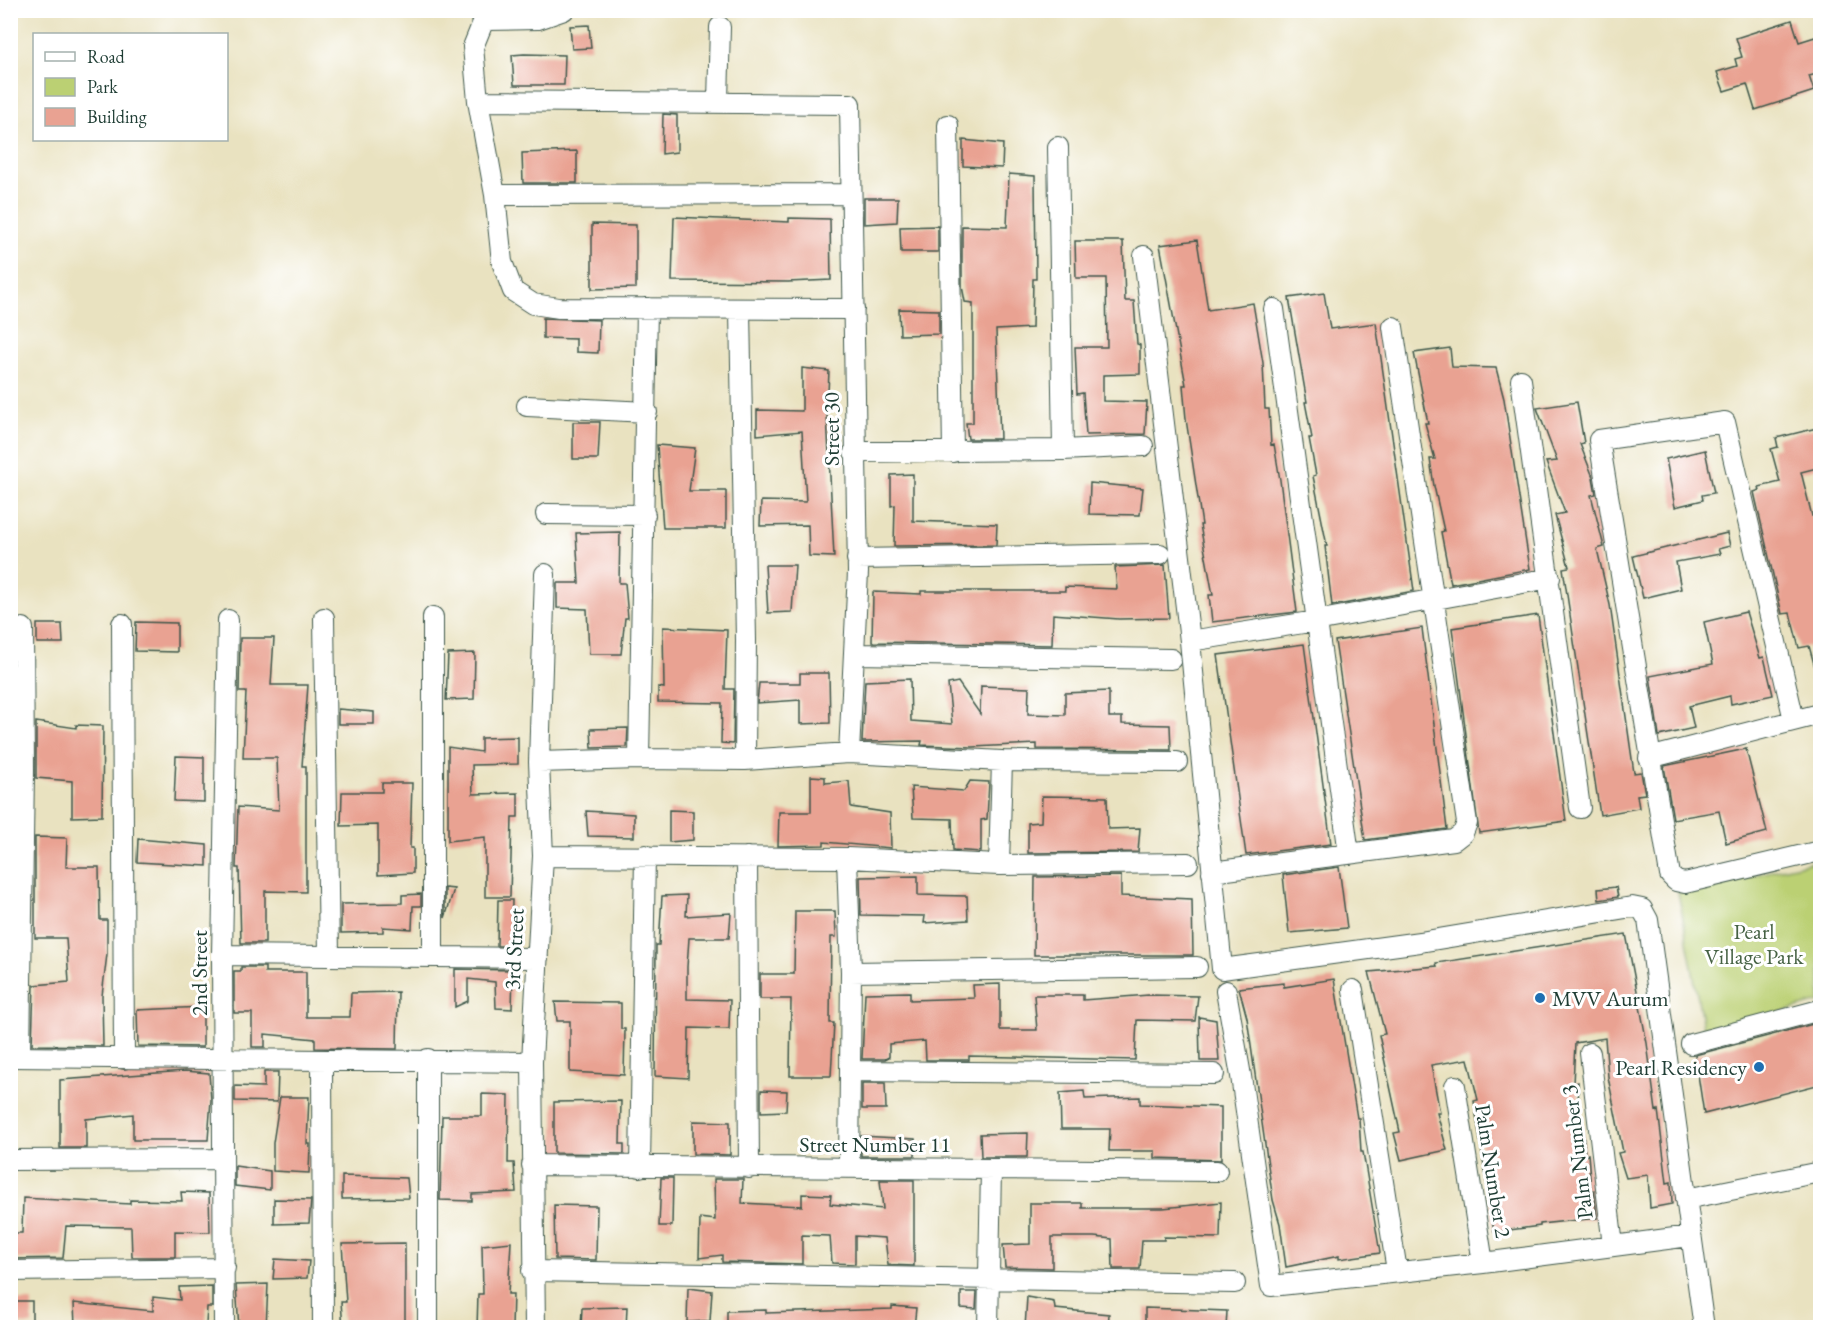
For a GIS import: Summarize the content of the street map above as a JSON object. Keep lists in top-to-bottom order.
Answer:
{
  "streets": {
    "street": [
      "Street 30",
      "3rd Street",
      "2nd Street",
      "Street Number 11",
      "Palm Number 3",
      "Palm Number 2"
    ]
  },
  "crossings": [
    ["3rd Street", "Street Number 11"]
  ],
  "parks": ["Pearl Village Park"],
  "places": ["MVV Aurum", "Pearl Residency"],
  "legend": ["Road", "Park", "Building"]
}
